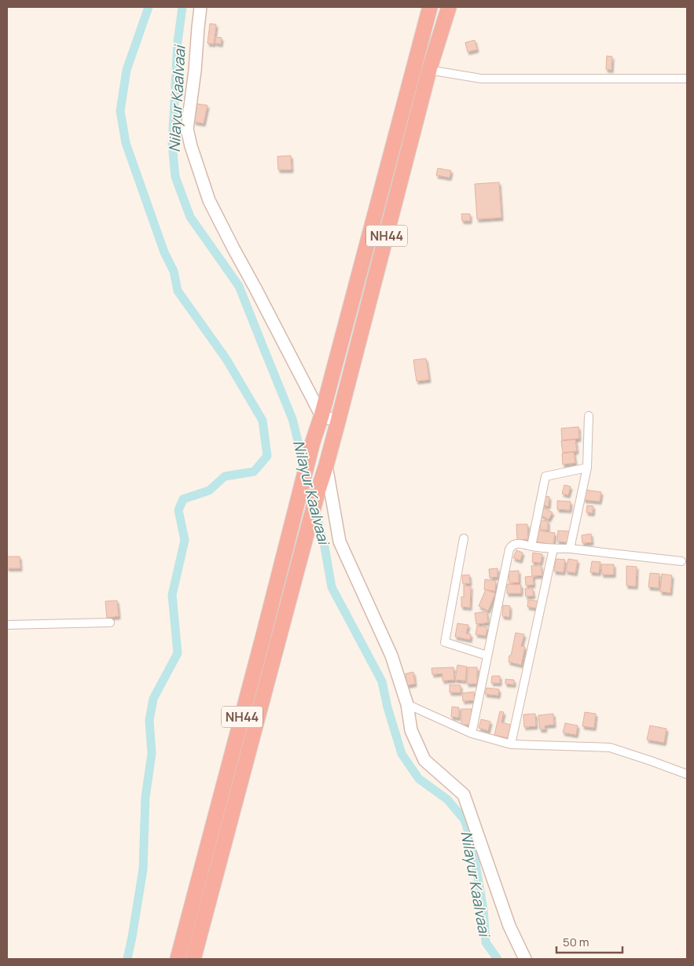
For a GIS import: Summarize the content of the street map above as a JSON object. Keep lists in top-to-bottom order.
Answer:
{
  "streets": {
    "highway": ["NH44"]
  },
  "water": ["Nilayur Kaalvaai"],
  "scale_bar": "50 m"
}
